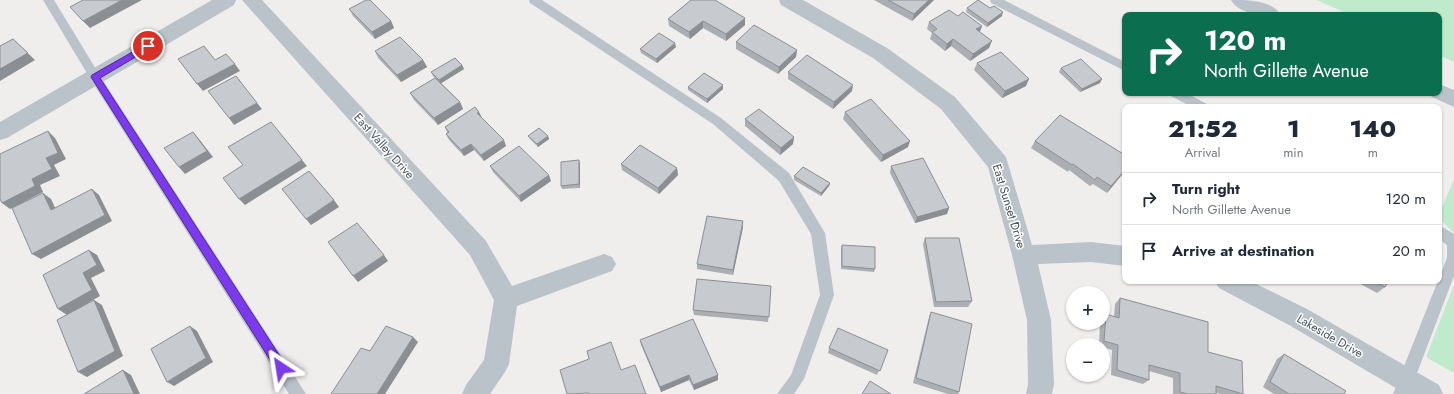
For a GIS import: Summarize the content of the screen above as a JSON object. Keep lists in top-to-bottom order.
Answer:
{
  "streets": {
    "street": ["East Valley Drive", "East Sunset Drive", "Lakeside Drive"]
  },
  "page": {
    "turn": ["120 m", "North Gillette Avenue"],
    "eta": [
      "21:52",
      "Arrival",
      "1",
      "min",
      "140",
      "m"
    ],
    "list": [
      {
        "name": "Turn right",
        "note": "North Gillette Avenue",
        "value": "120 m"
      },
      {
        "name": "Arrive at destination",
        "value": "20 m"
      }
    ],
    "map_buttons": ["+", "−"]
  }
}
